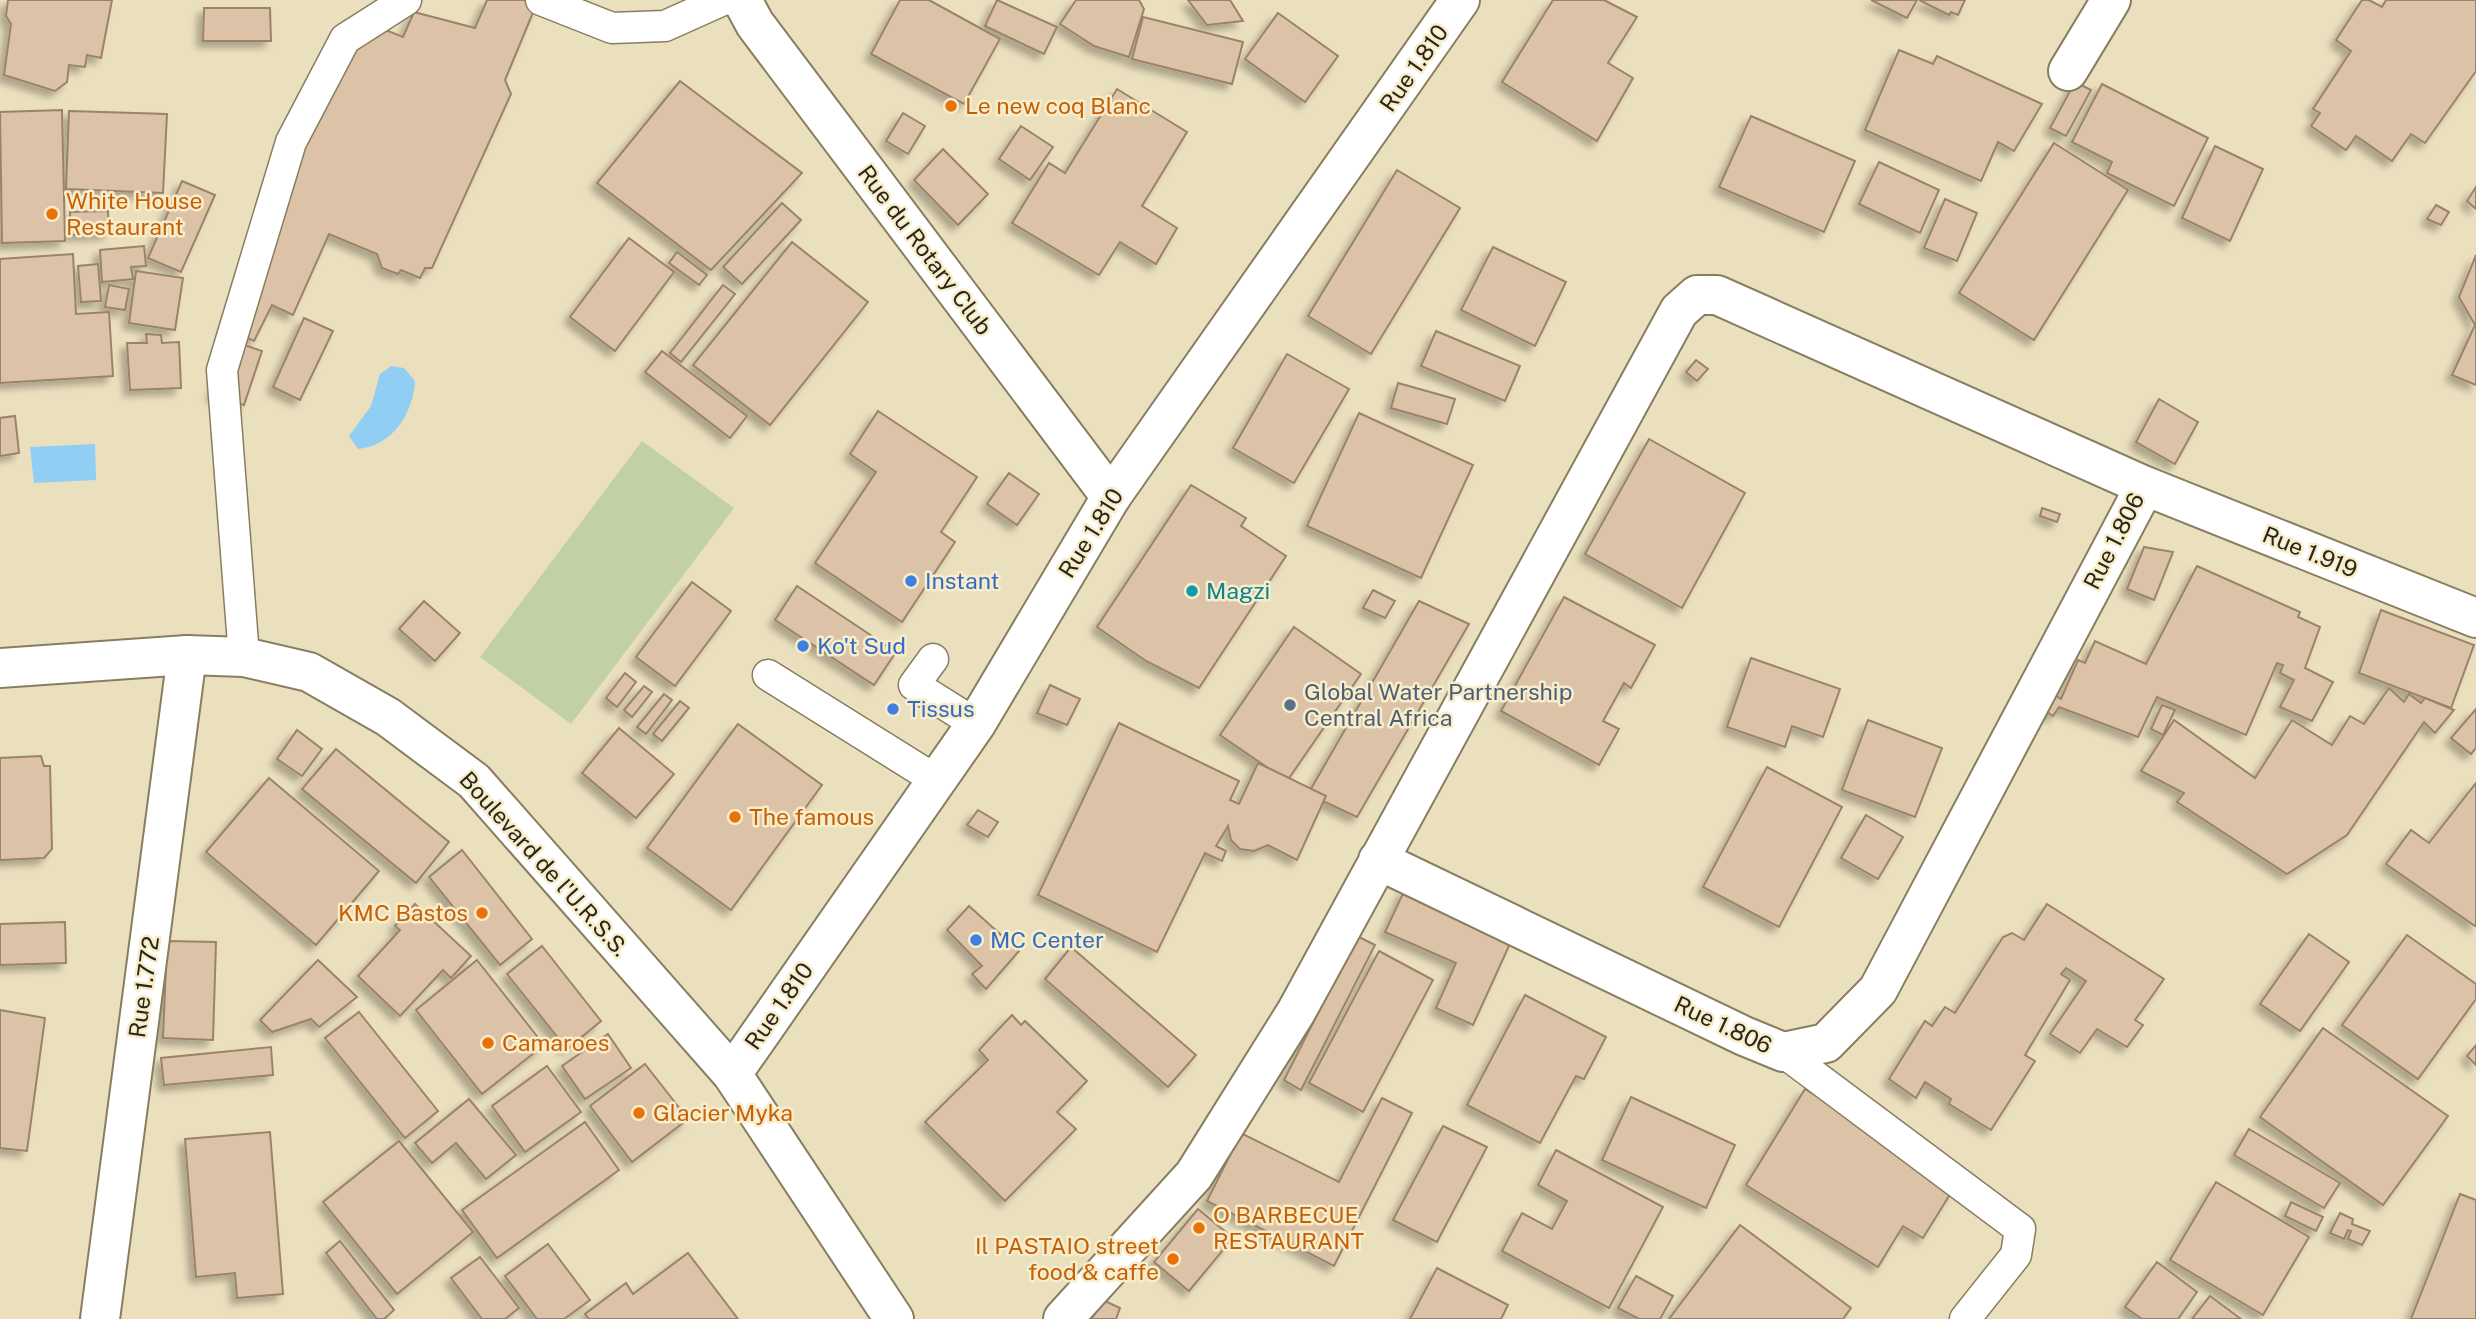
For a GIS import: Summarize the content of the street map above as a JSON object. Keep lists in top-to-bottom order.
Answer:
{
  "streets": {
    "street": [
      "Rue 1.810",
      "Rue du Rotary Club",
      "Rue 1.806",
      "Rue 1.919",
      "Boulevard de l'U.R.S.S.",
      "Rue 1.772"
    ]
  },
  "crossings": [
    ["Rue 1.810", "Rue du Rotary Club"],
    ["Rue 1.810", "Boulevard de l'U.R.S.S."],
    ["Rue 1.806", "Rue 1.919"],
    ["Boulevard de l'U.R.S.S.", "Rue 1.772"]
  ],
  "places": [
    "Le new coq Blanc",
    "White House Restaurant",
    "Instant",
    "Magzi",
    "Ko't Sud",
    "Global Water Partnership Central Africa",
    "Tissus",
    "The famous",
    "KMC Bastos",
    "MC Center",
    "Camaroes",
    "Glacier Myka",
    "O BARBECUE RESTAURANT",
    "Il PASTAIO street food & caffe"
  ]
}
